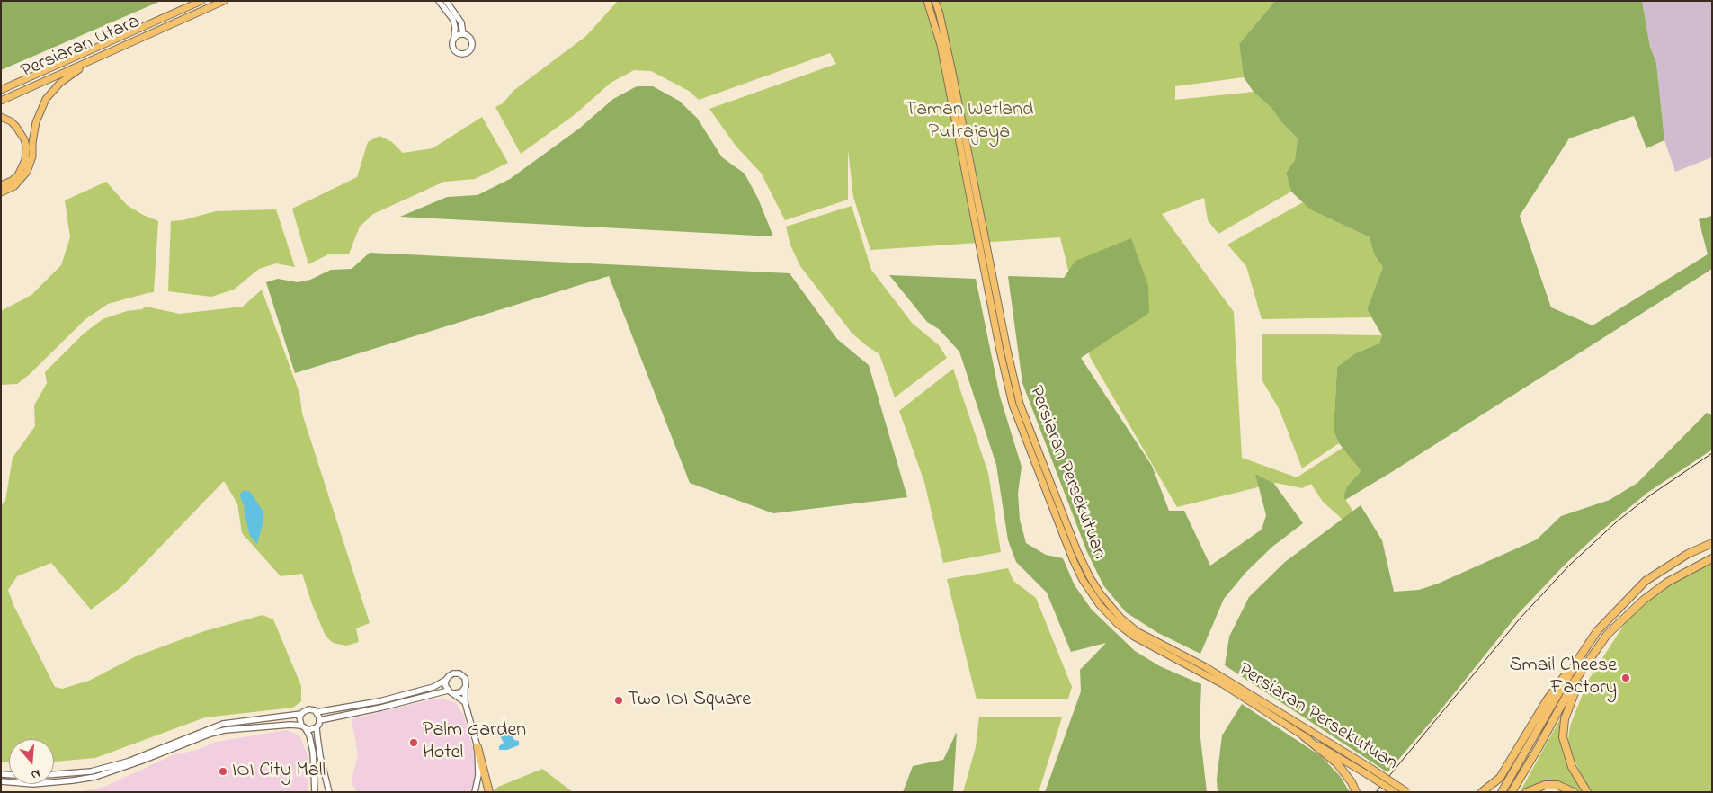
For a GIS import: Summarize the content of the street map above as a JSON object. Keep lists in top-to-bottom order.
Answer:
{
  "streets": {
    "main road": ["Persiaran Utara", "Persiaran Persekutuan"]
  },
  "parks": ["Taman Wetland Putrajaya"],
  "places": [
    "Smail Cheese Factory",
    "Two IOI Square",
    "Palm Garden Hotel",
    "IOI City Mall"
  ],
  "north": "bottom"
}
